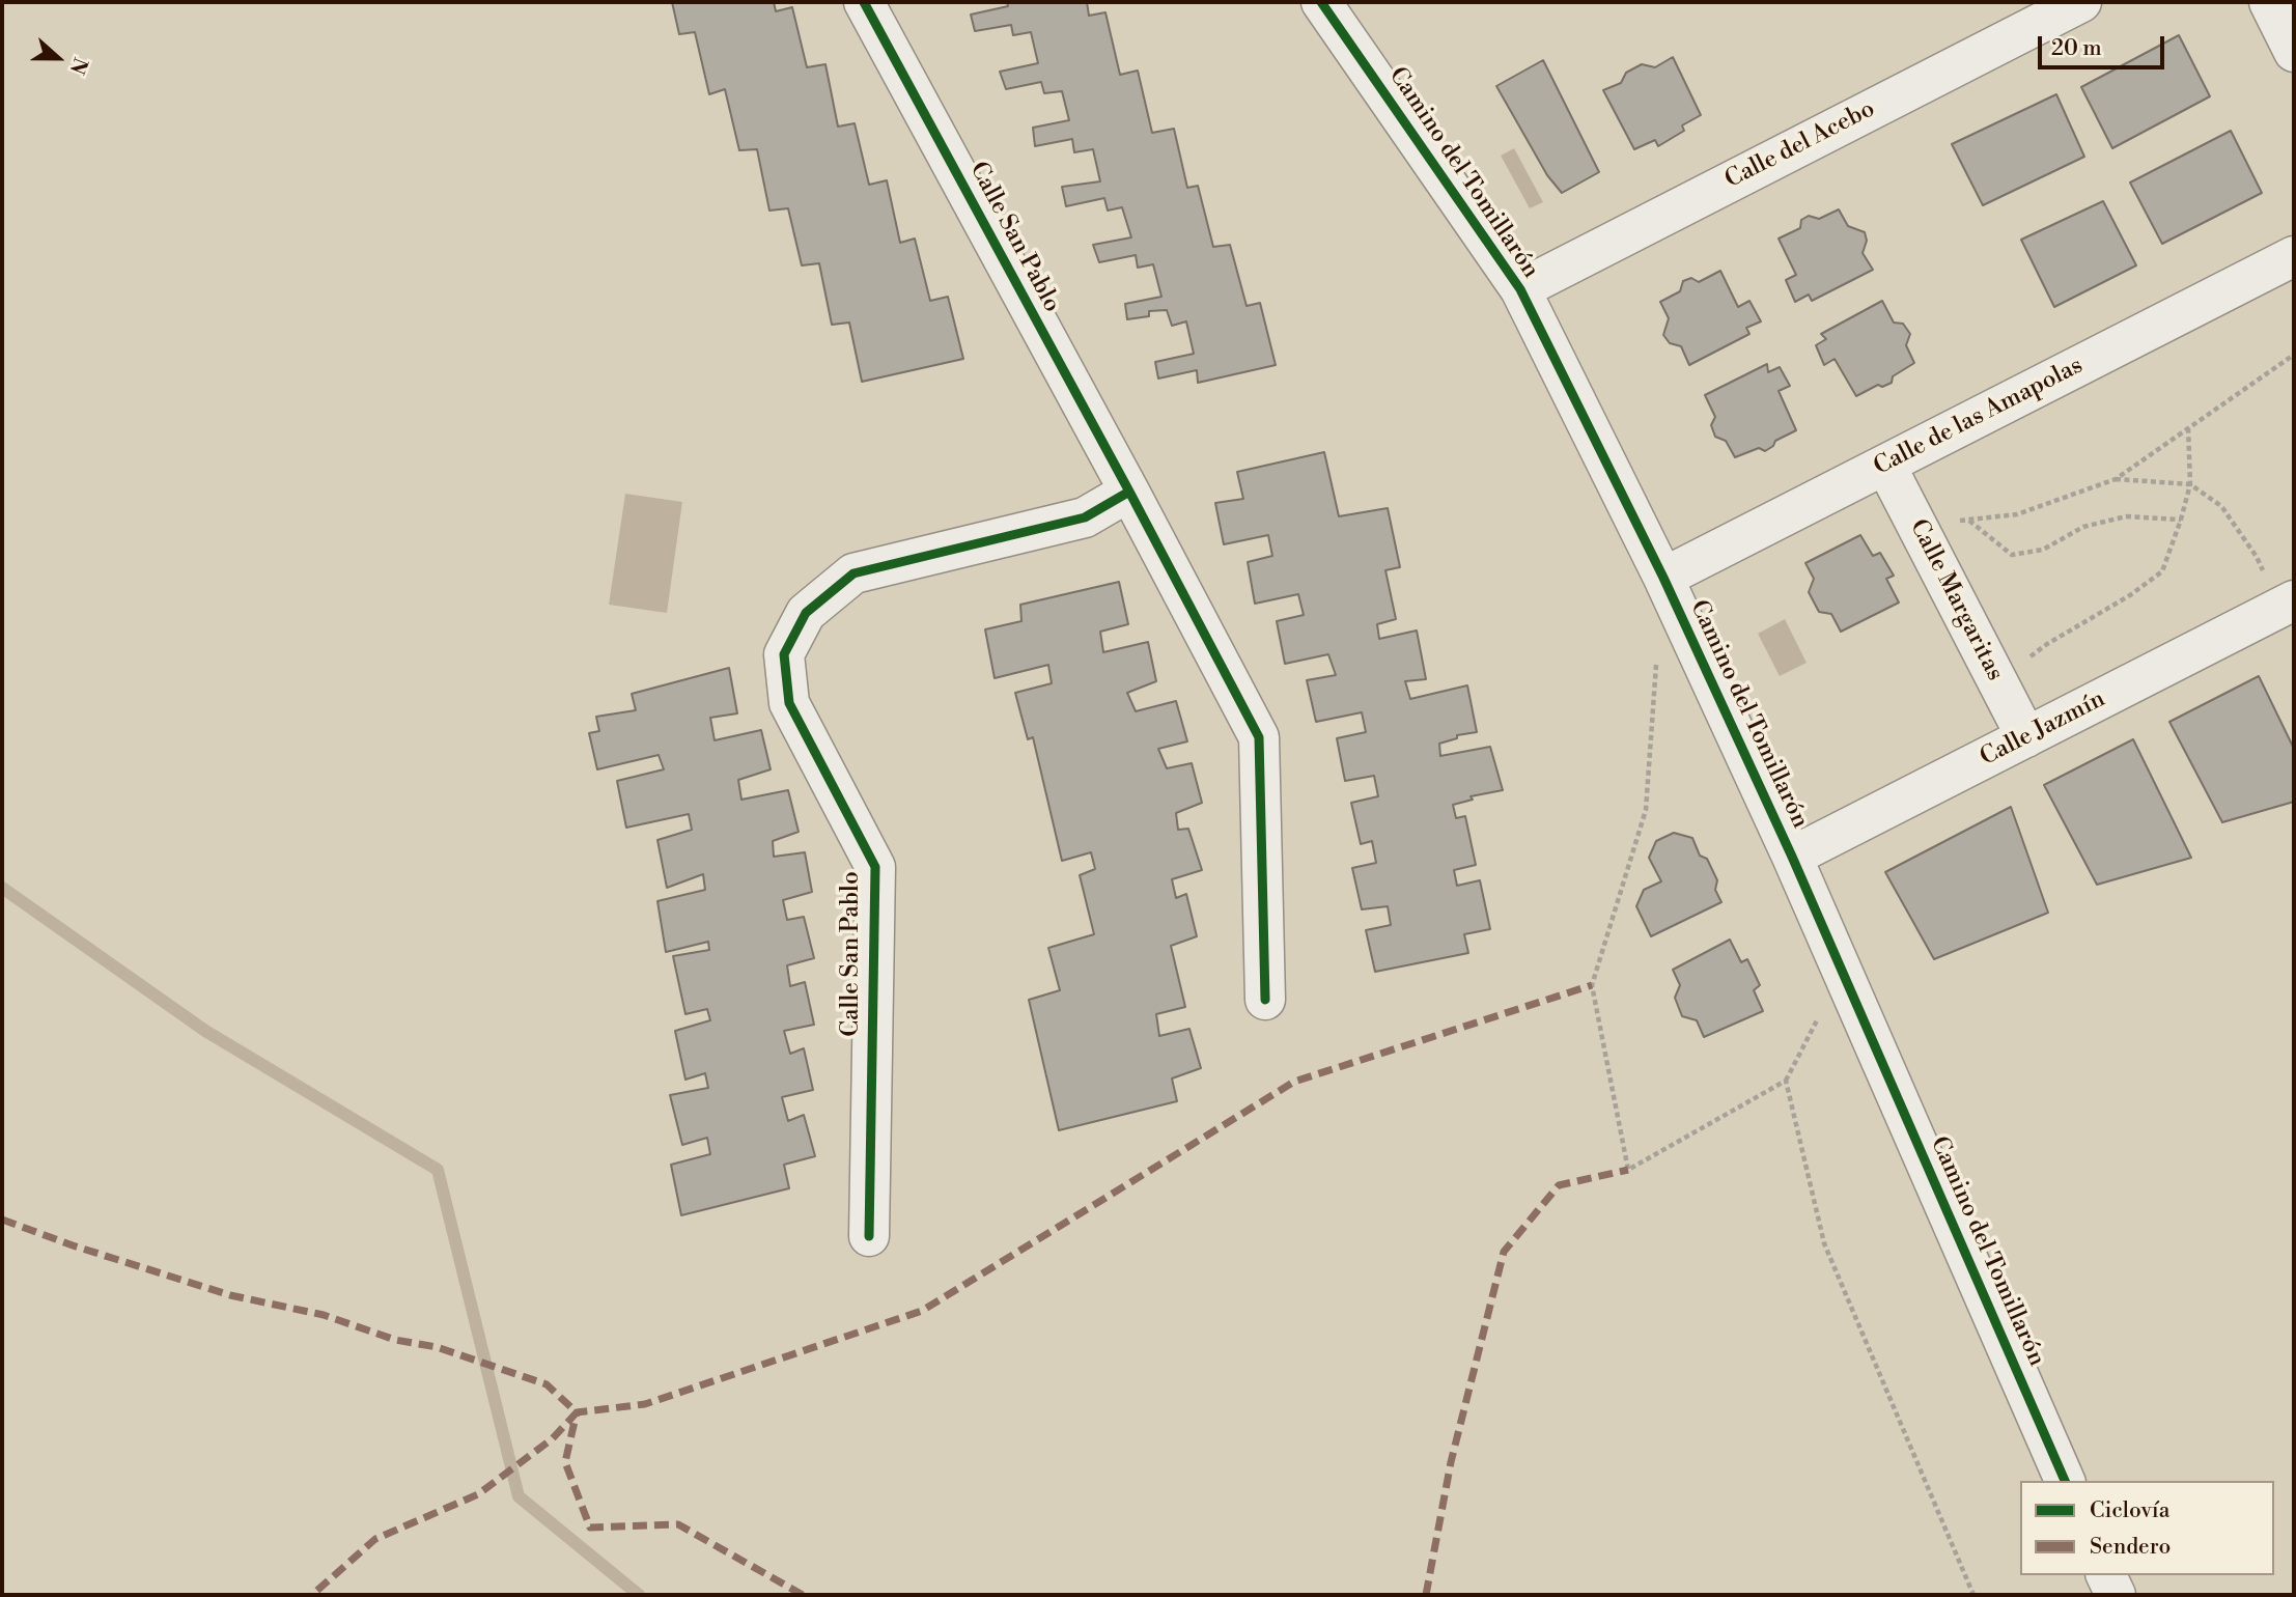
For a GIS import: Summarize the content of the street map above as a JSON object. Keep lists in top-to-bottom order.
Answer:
{
  "streets": {
    "street": [
      "Calle del Acebo",
      "Camino del Tomillarón",
      "Calle San Pablo",
      "Calle de las Amapolas",
      "Calle Margaritas",
      "Calle Jazmín"
    ]
  },
  "crossings": [
    ["Calle del Acebo", "Camino del Tomillarón"],
    ["Camino del Tomillarón", "Calle de las Amapolas"],
    ["Camino del Tomillarón", "Calle Jazmín"],
    ["Calle de las Amapolas", "Calle Margaritas"],
    ["Calle Margaritas", "Calle Jazmín"]
  ],
  "legend": ["Ciclovía", "Sendero"],
  "scale_bar": "20 m",
  "north": "right"
}
